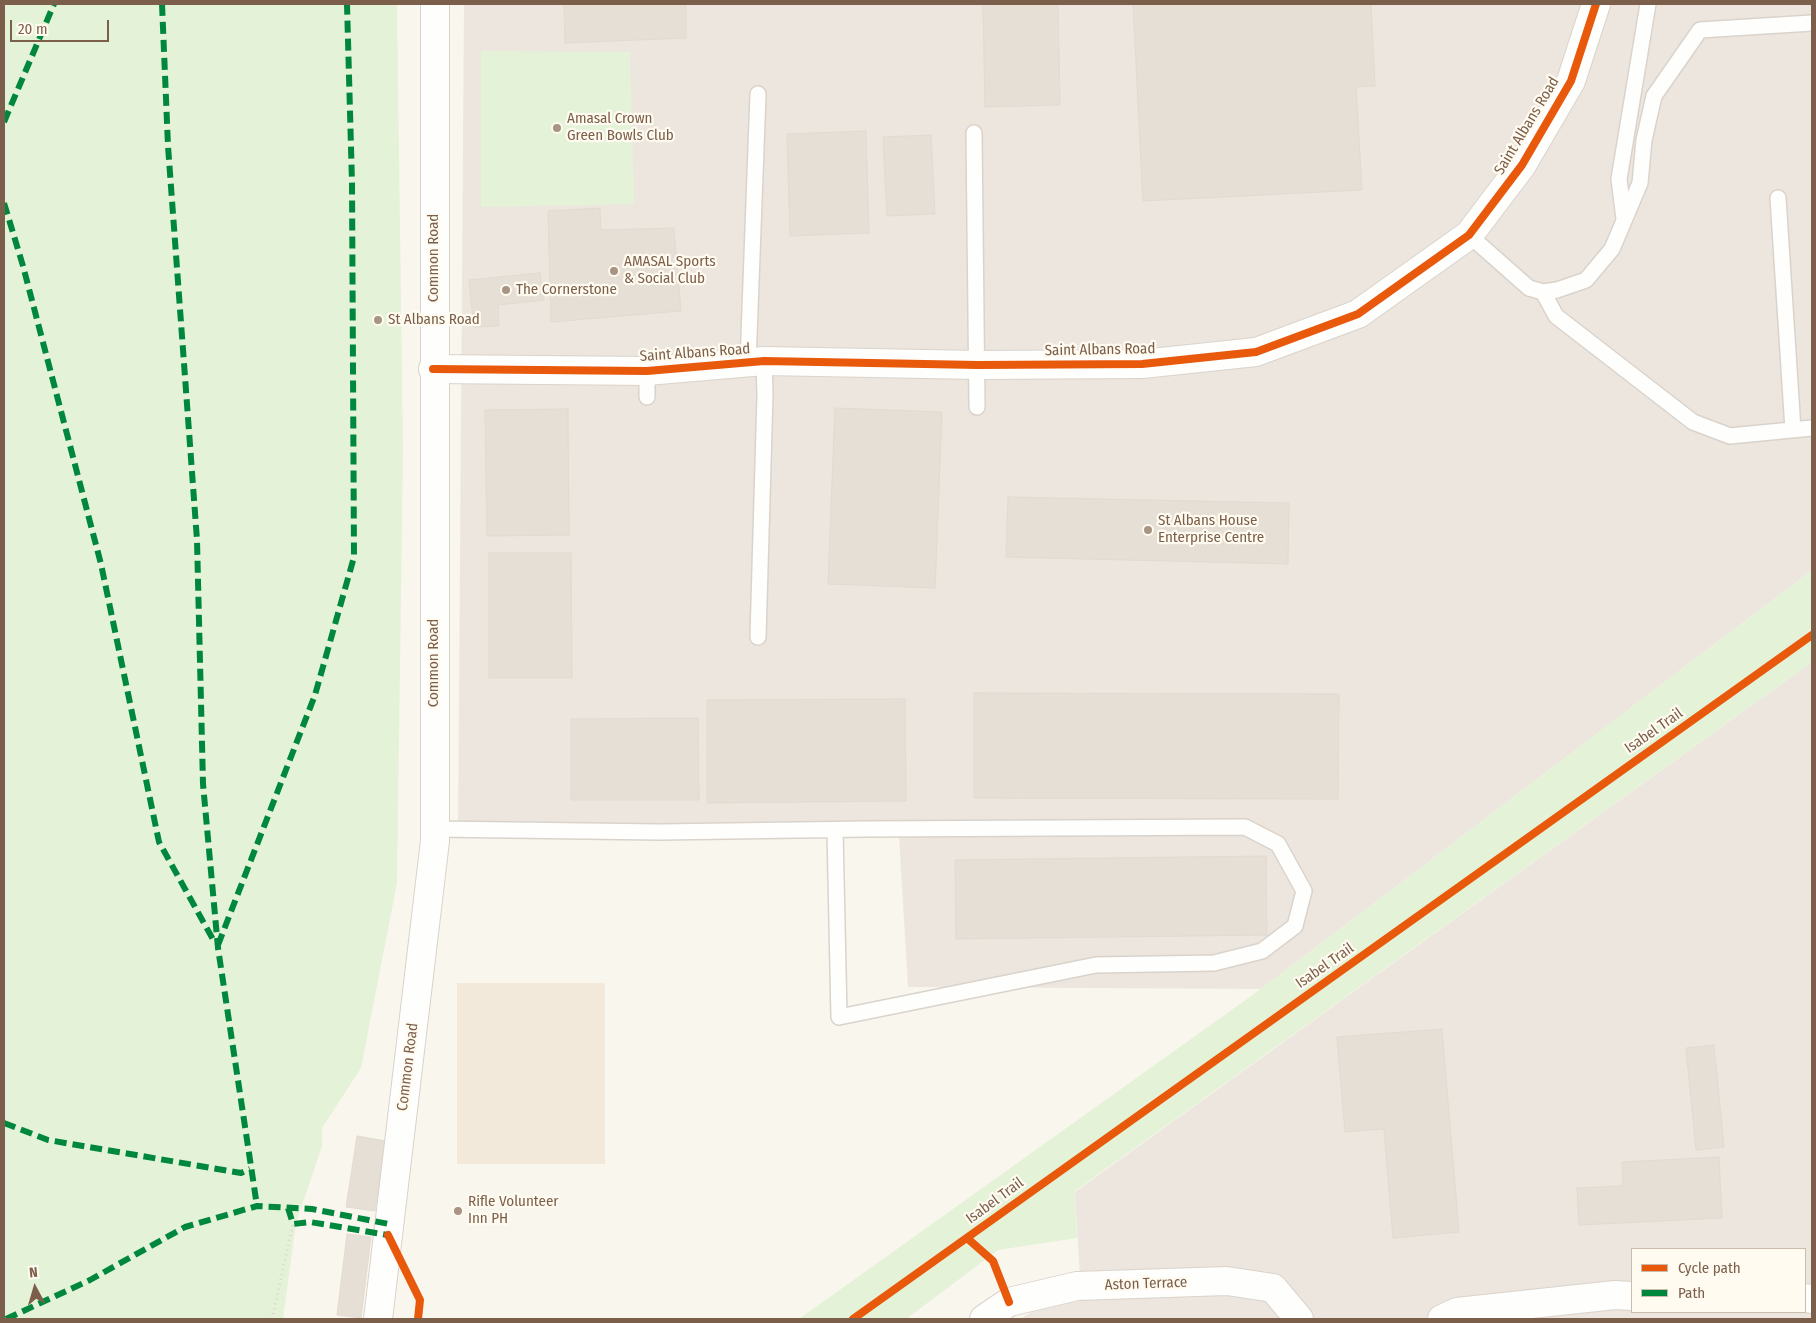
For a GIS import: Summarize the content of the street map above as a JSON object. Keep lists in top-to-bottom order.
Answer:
{
  "streets": {
    "street": ["Saint Albans Road", "Common Road", "Aston Terrace"],
    "cycle path": ["Isabel Trail"]
  },
  "crossings": [
    ["Saint Albans Road", "Common Road"]
  ],
  "places": [
    "Amasal Crown Green Bowls Club",
    "AMASAL Sports & Social Club",
    "The Cornerstone",
    "St Albans Road",
    "St Albans House Enterprise Centre",
    "Rifle Volunteer Inn PH"
  ],
  "legend": ["Cycle path", "Path"],
  "scale_bar": "20 m",
  "north": "top"
}
